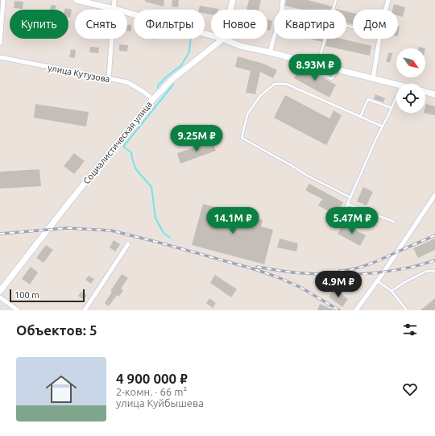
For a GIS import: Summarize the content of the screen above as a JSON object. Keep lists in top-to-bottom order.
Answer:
{
  "streets": {
    "street": ["улица Кутузова", "Социалистическая улица"]
  },
  "crossings": [
    ["улица Кутузова", "Социалистическая улица"]
  ],
  "scale_bar": "100 m",
  "north": "bottom right",
  "page": {
    "chip": [
      "Купить",
      "Снять",
      "Фильтры",
      "Новое",
      "Квартира",
      "Дом"
    ],
    "price": [
      "8.93M ₽",
      "9.25M ₽",
      "14.1M ₽",
      "5.47M ₽",
      "4.9M ₽"
    ],
    "scale": "100 m",
    "heading": "Объектов: 5",
    "list": [
      {
        "name": "4 900 000 ₽",
        "note": "2-комн. · 66 m² · улица Куйбышева"
      }
    ]
  }
}
